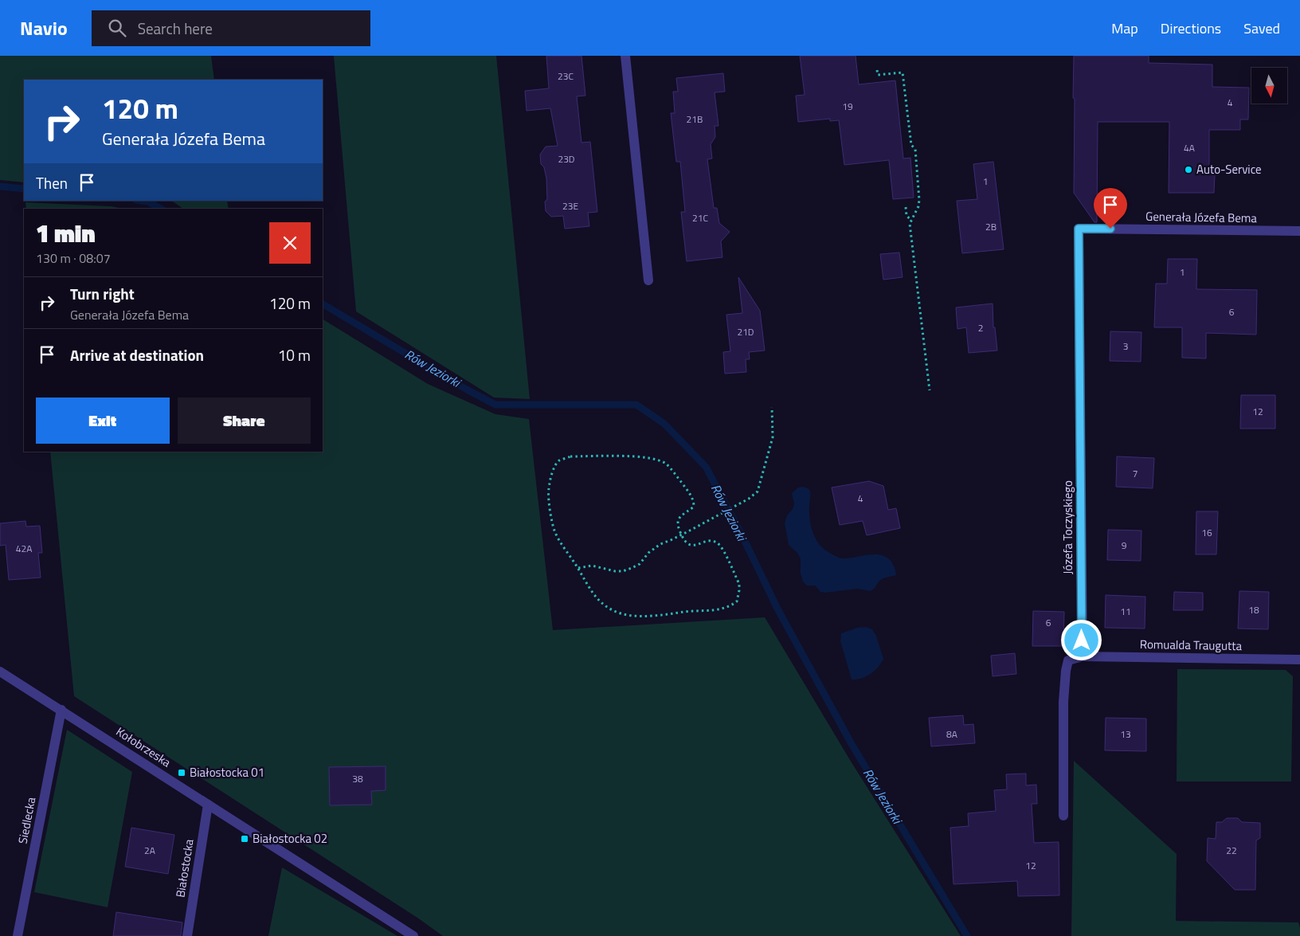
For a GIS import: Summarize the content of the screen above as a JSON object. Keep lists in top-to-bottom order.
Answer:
{
  "streets": {
    "street": [
      "Generała Józefa Bema",
      "Józefa Toczyskiego",
      "Romualda Traugutta",
      "Kołobrzeska",
      "Siedlecka",
      "Białostocka"
    ]
  },
  "crossings": [
    ["Generała Józefa Bema", "Józefa Toczyskiego"],
    ["Józefa Toczyskiego", "Romualda Traugutta"],
    ["Kołobrzeska", "Siedlecka"],
    ["Kołobrzeska", "Białostocka"]
  ],
  "water": ["Rów Jeziorki"],
  "places": {
    "other": ["Auto-Service"],
    "transit": ["Białostocka 01", "Białostocka 02"]
  },
  "house_numbers": [
    "23C",
    "4",
    "19",
    "21B",
    "4A",
    "23D",
    "1",
    "23E",
    "21C",
    "2B",
    "1",
    "6",
    "2",
    "21D",
    "3",
    "12",
    "7",
    "4",
    "16",
    "9",
    "42A",
    "18",
    "11",
    "6",
    "8A",
    "13",
    "38",
    "2A",
    "22",
    "12"
  ],
  "north": "bottom",
  "page": {
    "header": "Navio",
    "search": "Search here",
    "nav": ["Map", "Directions", "Saved"],
    "turn": ["120 m", "Generała Józefa Bema"],
    "then": "Then",
    "heading": ["1 min", "130 m · 08:07"],
    "list": [
      {
        "name": "Turn right",
        "note": "Generała Józefa Bema",
        "value": "120 m"
      },
      {
        "name": "Arrive at destination",
        "value": "10 m"
      }
    ],
    "buttons": ["Exit", "Share"]
  }
}
